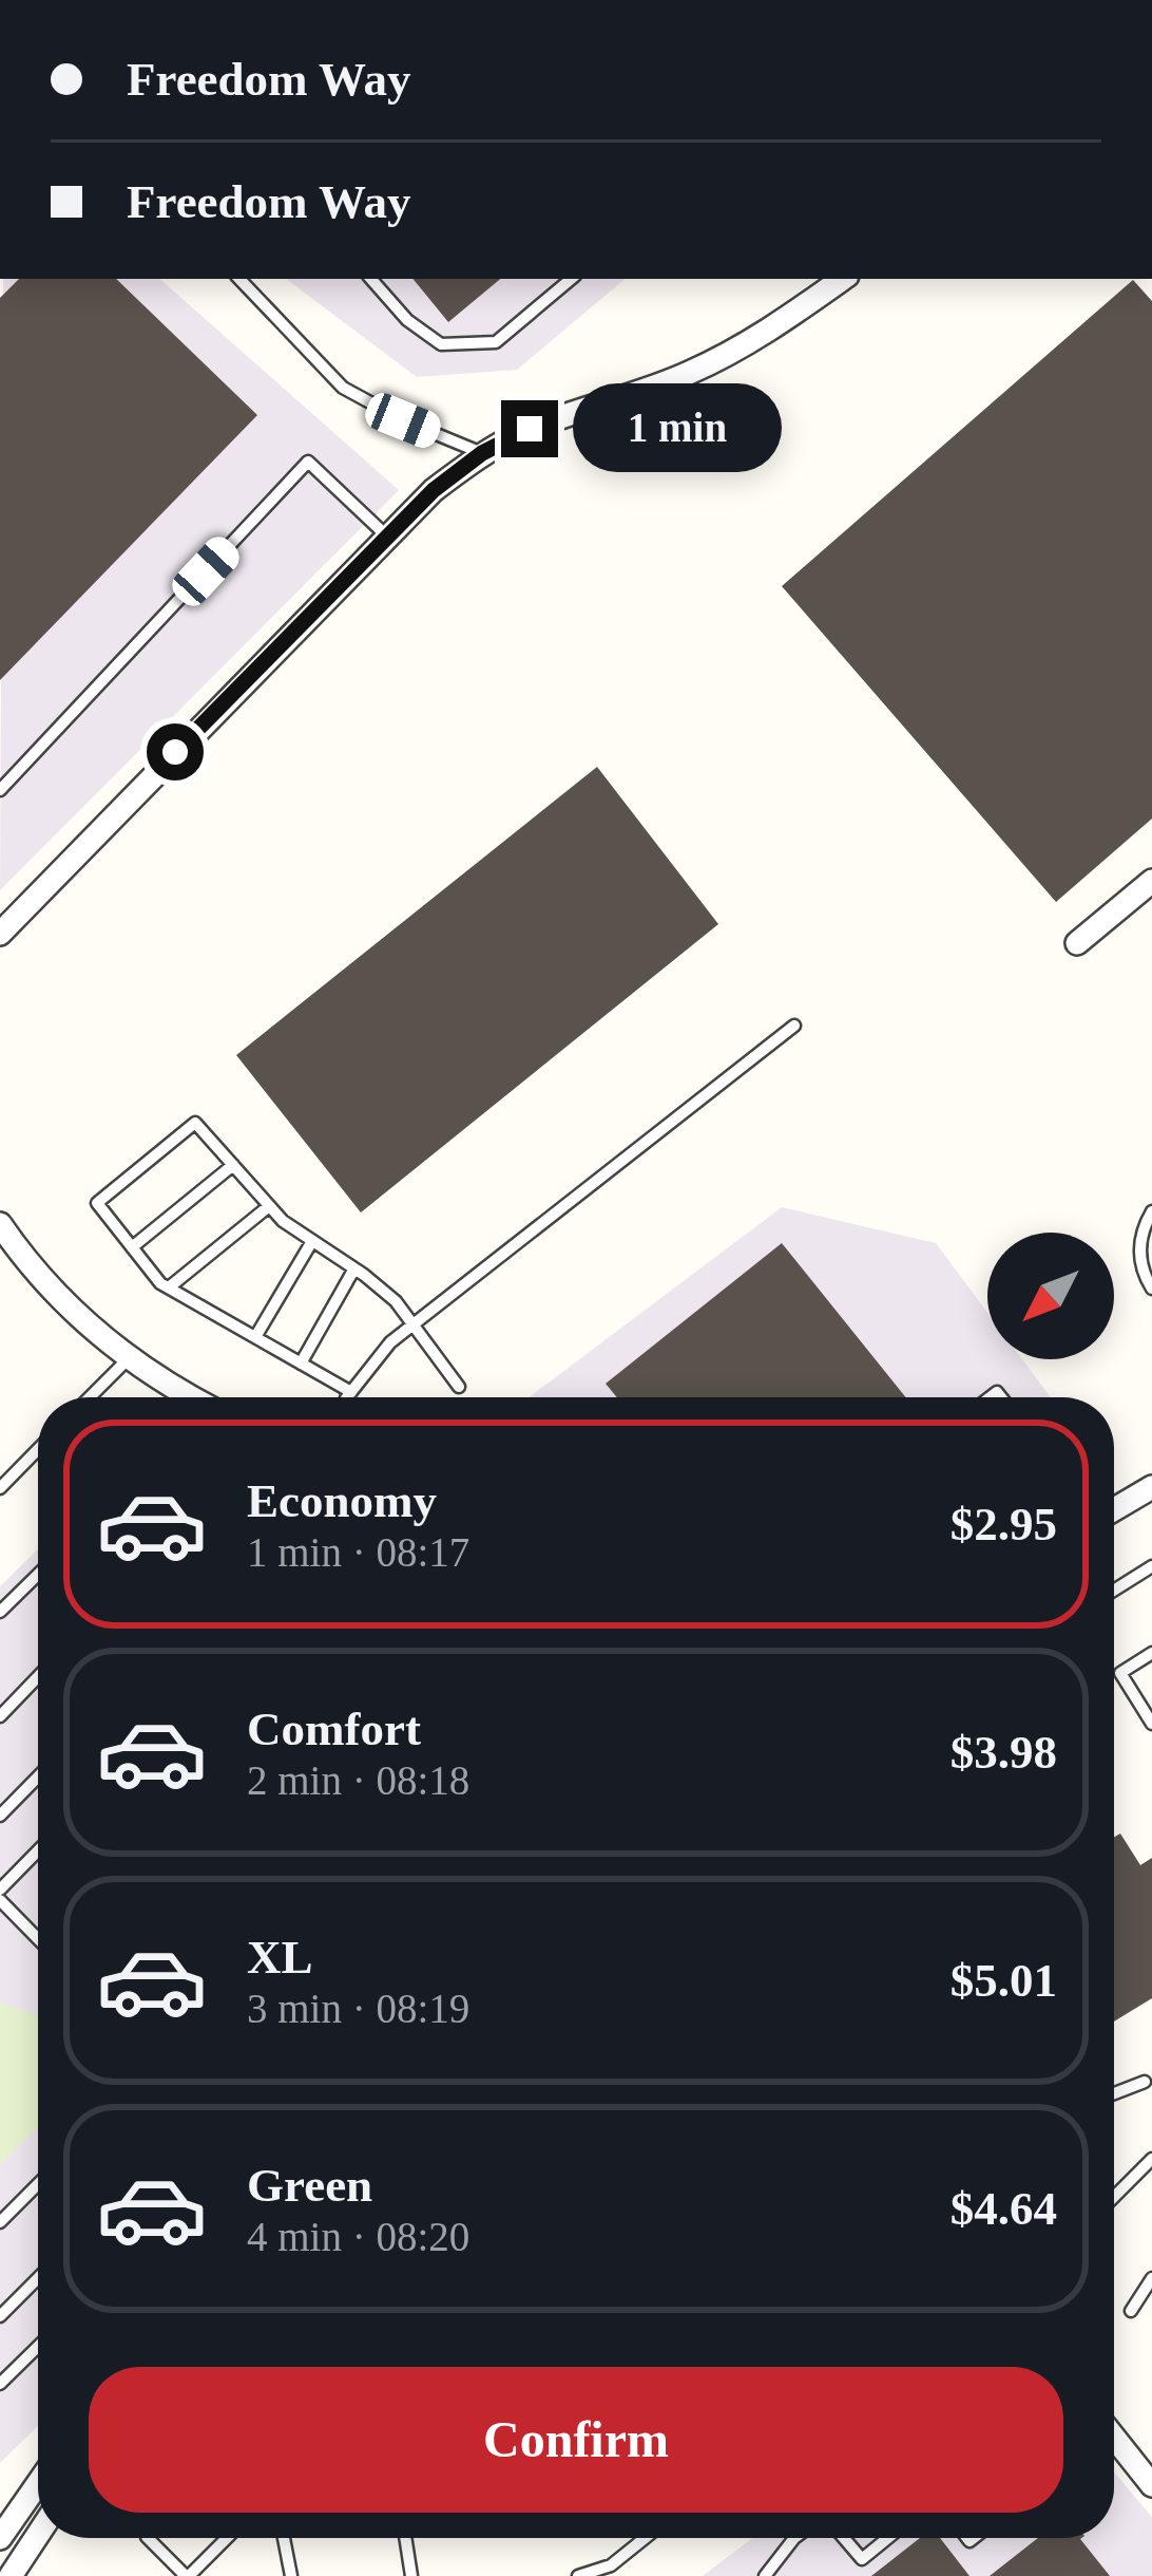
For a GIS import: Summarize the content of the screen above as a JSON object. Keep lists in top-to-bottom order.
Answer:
{
  "north": "bottom left",
  "page": {
    "banner": ["Freedom Way", "Freedom Way"],
    "bubble": "1 min",
    "list": [
      {
        "name": "Economy",
        "note": "1 min · 08:17",
        "value": "$2.95"
      },
      {
        "name": "Comfort",
        "note": "2 min · 08:18",
        "value": "$3.98"
      },
      {
        "name": "XL",
        "note": "3 min · 08:19",
        "value": "$5.01"
      },
      {
        "name": "Green",
        "note": "4 min · 08:20",
        "value": "$4.64"
      }
    ],
    "buttons": "Confirm"
  }
}
